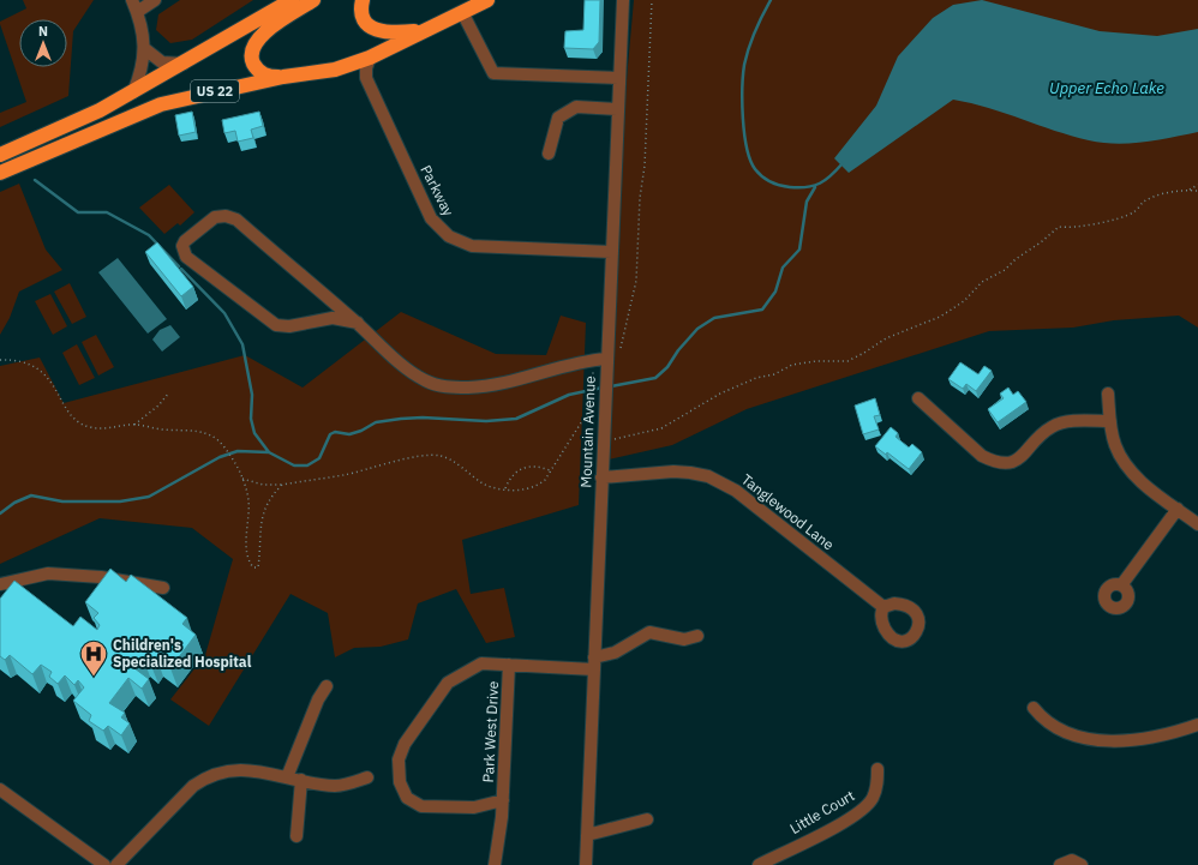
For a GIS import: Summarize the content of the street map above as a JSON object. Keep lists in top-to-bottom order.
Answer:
{
  "streets": {
    "highway": ["US 22"],
    "street": [
      "Parkway",
      "Mountain Avenue",
      "Tanglewood Lane",
      "Park West Drive",
      "Little Court"
    ]
  },
  "crossings": [
    ["US 22", "Parkway"],
    ["Parkway", "Mountain Avenue"],
    ["Mountain Avenue", "Tanglewood Lane"],
    ["Mountain Avenue", "Park West Drive"]
  ],
  "water": ["Upper Echo Lake"],
  "places": {
    "hospital": ["Children's Specialized Hospital"]
  },
  "north": "top"
}
